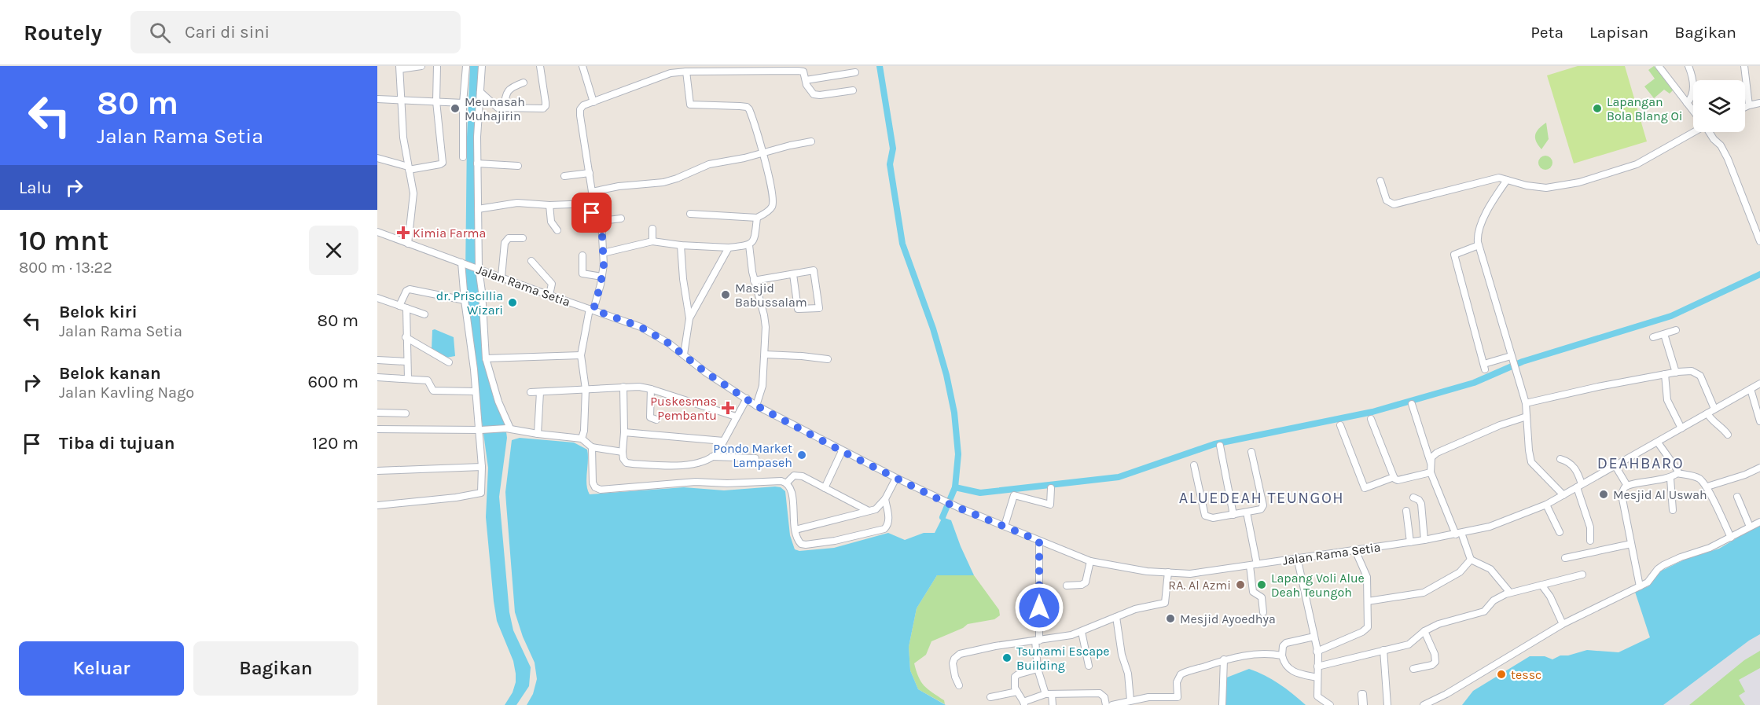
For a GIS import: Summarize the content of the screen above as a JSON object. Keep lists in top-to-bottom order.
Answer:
{
  "streets": {
    "street": ["Jalan Rama Setia"]
  },
  "districts": ["DEAHBARO", "ALUEDEAH TEUNGOH"],
  "places": {
    "other": [
      "Meunasah Muhajirin",
      "Lapangan Bola Blang Oi",
      "Masjid Babussalam",
      "dr. Priscillia Wizari",
      "Pondo Market Lampaseh",
      "Mesjid Al Uswah",
      "RA. Al Azmi",
      "Lapang Voli Alue Deah Teungoh",
      "Mesjid Ayoedhya",
      "Tsunami Escape Building",
      "tessc"
    ],
    "health": ["Kimia Farma", "Puskesmas Pembantu"]
  },
  "page": {
    "header": "Routely",
    "search": "Cari di sini",
    "nav": ["Peta", "Lapisan", "Bagikan"],
    "turn": ["80 m", "Jalan Rama Setia"],
    "then": "Lalu",
    "heading": ["10 mnt", "800 m · 13:22"],
    "list": [
      {
        "name": "Belok kiri",
        "note": "Jalan Rama Setia",
        "value": "80 m"
      },
      {
        "name": "Belok kanan",
        "note": "Jalan Kavling Nago",
        "value": "600 m"
      },
      {
        "name": "Tiba di tujuan",
        "value": "120 m"
      }
    ],
    "buttons": ["Keluar", "Bagikan"]
  }
}
